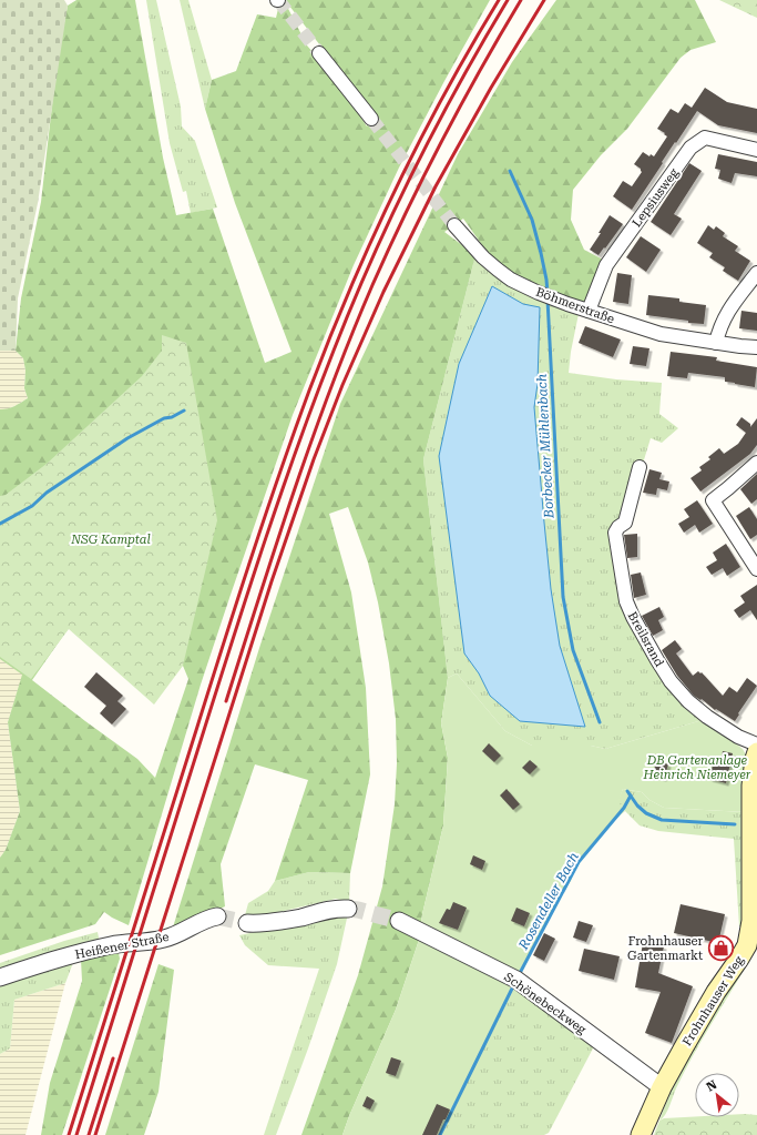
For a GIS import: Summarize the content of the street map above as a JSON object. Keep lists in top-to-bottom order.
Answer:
{
  "streets": {
    "main road": ["Frohnhauser Weg"],
    "street": [
      "Lepsiusweg",
      "Böhmerstraße",
      "Breilsrand",
      "Heißener Straße",
      "Schönebeckweg"
    ]
  },
  "crossings": [
    ["Lepsiusweg", "Böhmerstraße"],
    ["Frohnhauser Weg", "Schönebeckweg"]
  ],
  "water": ["Borbecker Mühlenbach", "Rosendeller Bach"],
  "parks": ["NSG Kamptal", "DB Gartenanlage Heinrich Niemeyer"],
  "places": {
    "shop": ["Frohnhauser Gartenmarkt"]
  },
  "north": "top left"
}
